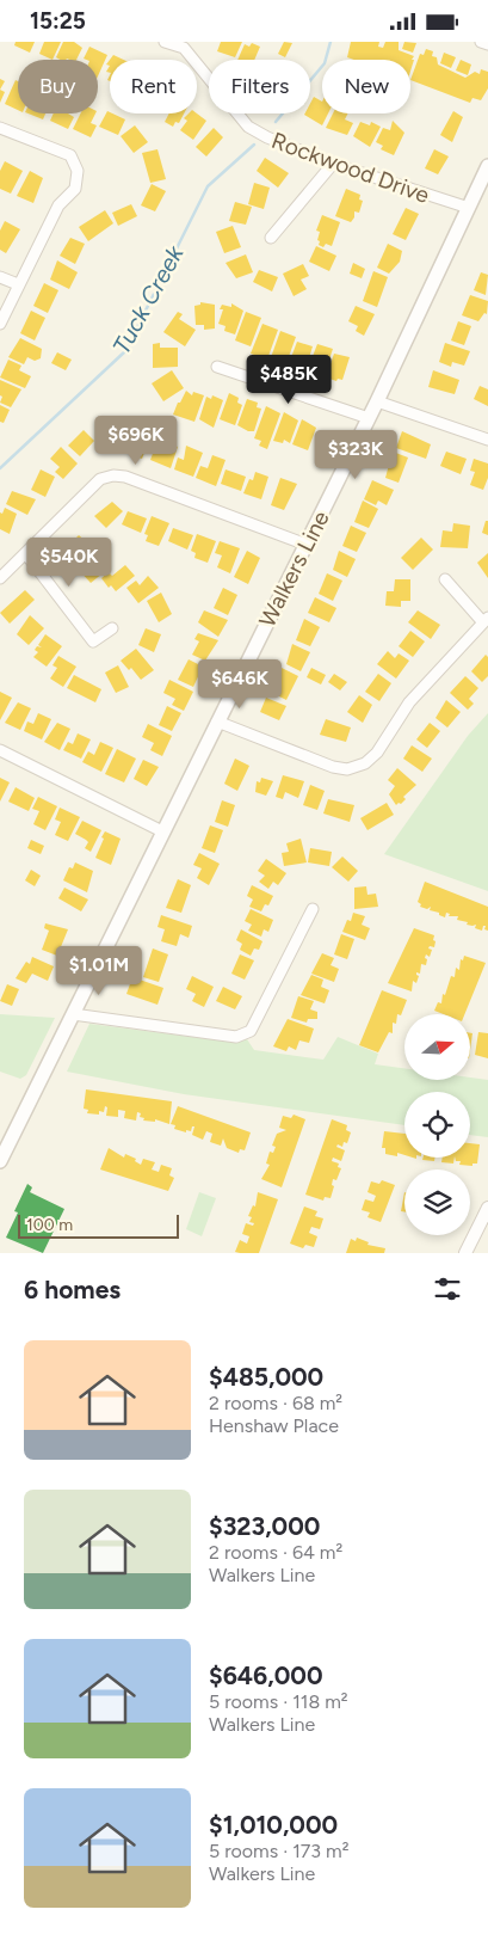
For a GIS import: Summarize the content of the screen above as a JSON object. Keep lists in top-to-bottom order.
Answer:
{
  "streets": {
    "main road": ["Walkers Line"],
    "street": ["Rockwood Drive"]
  },
  "crossings": [
    ["Rockwood Drive", "Walkers Line"]
  ],
  "water": ["Tuck Creek"],
  "scale_bar": "100 m",
  "north": "right",
  "page": {
    "status": "15:25",
    "chip": [
      "Buy",
      "Rent",
      "Filters",
      "New"
    ],
    "price": [
      "$485K",
      "$696K",
      "$323K",
      "$540K",
      "$646K",
      "$1.01M"
    ],
    "scale": "100 m",
    "heading": "6 homes",
    "list": [
      {
        "name": "$485,000",
        "note": "2 rooms · 68 m² · Henshaw Place"
      },
      {
        "name": "$323,000",
        "note": "2 rooms · 64 m² · Walkers Line"
      },
      {
        "name": "$646,000",
        "note": "5 rooms · 118 m² · Walkers Line"
      },
      {
        "name": "$1,010,000",
        "note": "5 rooms · 173 m² · Walkers Line"
      }
    ]
  }
}
